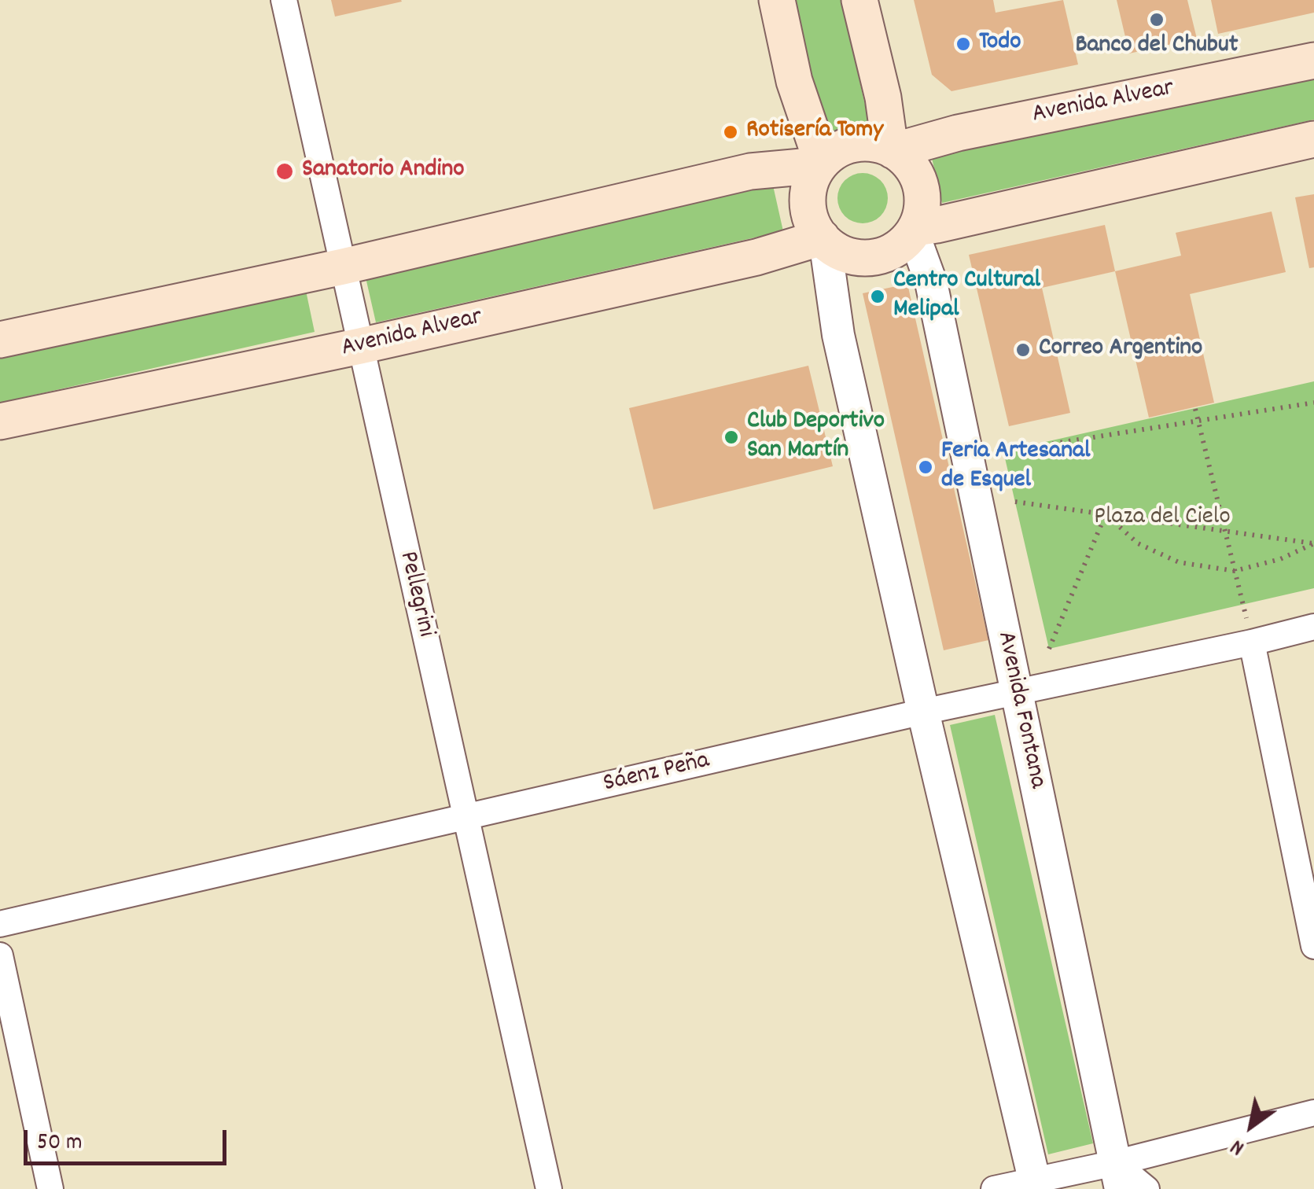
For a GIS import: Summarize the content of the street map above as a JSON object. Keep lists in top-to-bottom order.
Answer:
{
  "streets": {
    "main road": ["Avenida Alvear"],
    "street": ["Pellegrini", "Avenida Fontana", "Sáenz Peña"]
  },
  "crossings": [
    ["Avenida Alvear", "Pellegrini"],
    ["Avenida Alvear", "Avenida Fontana"],
    ["Pellegrini", "Sáenz Peña"],
    ["Avenida Fontana", "Sáenz Peña"]
  ],
  "parks": ["Plaza del Cielo"],
  "places": [
    "Banco del Chubut",
    "Todo",
    "Rotisería Tomy",
    "Sanatorio Andino",
    "Centro Cultural Melipal",
    "Correo Argentino",
    "Club Deportivo San Martín",
    "Feria Artesanal de Esquel"
  ],
  "scale_bar": "50 m",
  "north": "bottom left"
}
